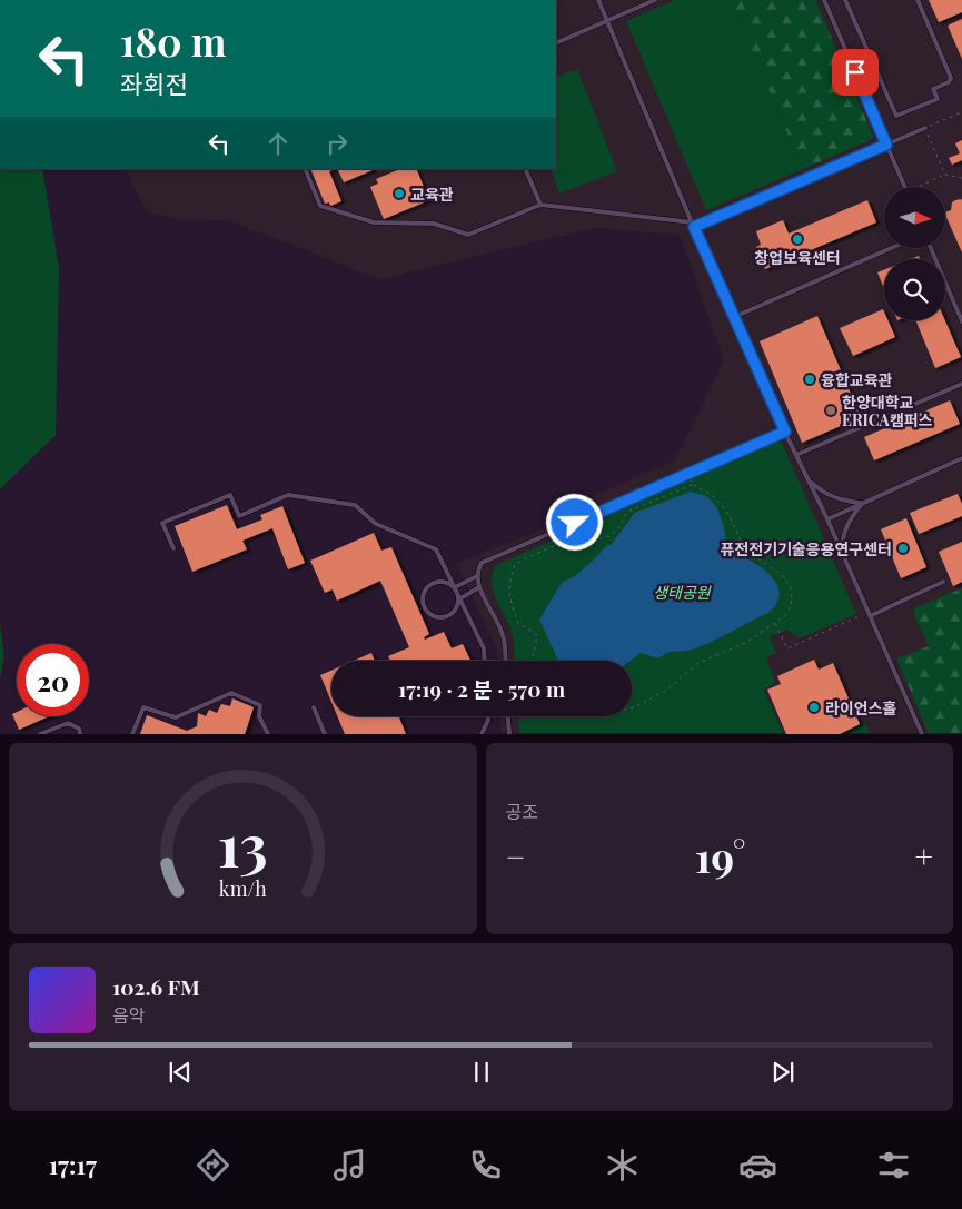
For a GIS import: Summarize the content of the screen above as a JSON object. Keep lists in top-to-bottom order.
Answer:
{
  "parks": ["생태공원"],
  "places": [
    "교육관",
    "창업보육센터",
    "융합교육관",
    "한양대학교 ERICA캠퍼스",
    "퓨전전기기술응용연구센터",
    "라이언스홀"
  ],
  "north": "right",
  "page": {
    "turn": ["180 m", "좌회전"],
    "limit": "20",
    "trip": "17:19 · 2 분 · 570 m",
    "tile": "공조",
    "heat": ["−", "19°", "+"],
    "song": ["102.6 FM", "음악"],
    "tabs": "17:17",
    "gauge": ["13", "km/h"]
  }
}
